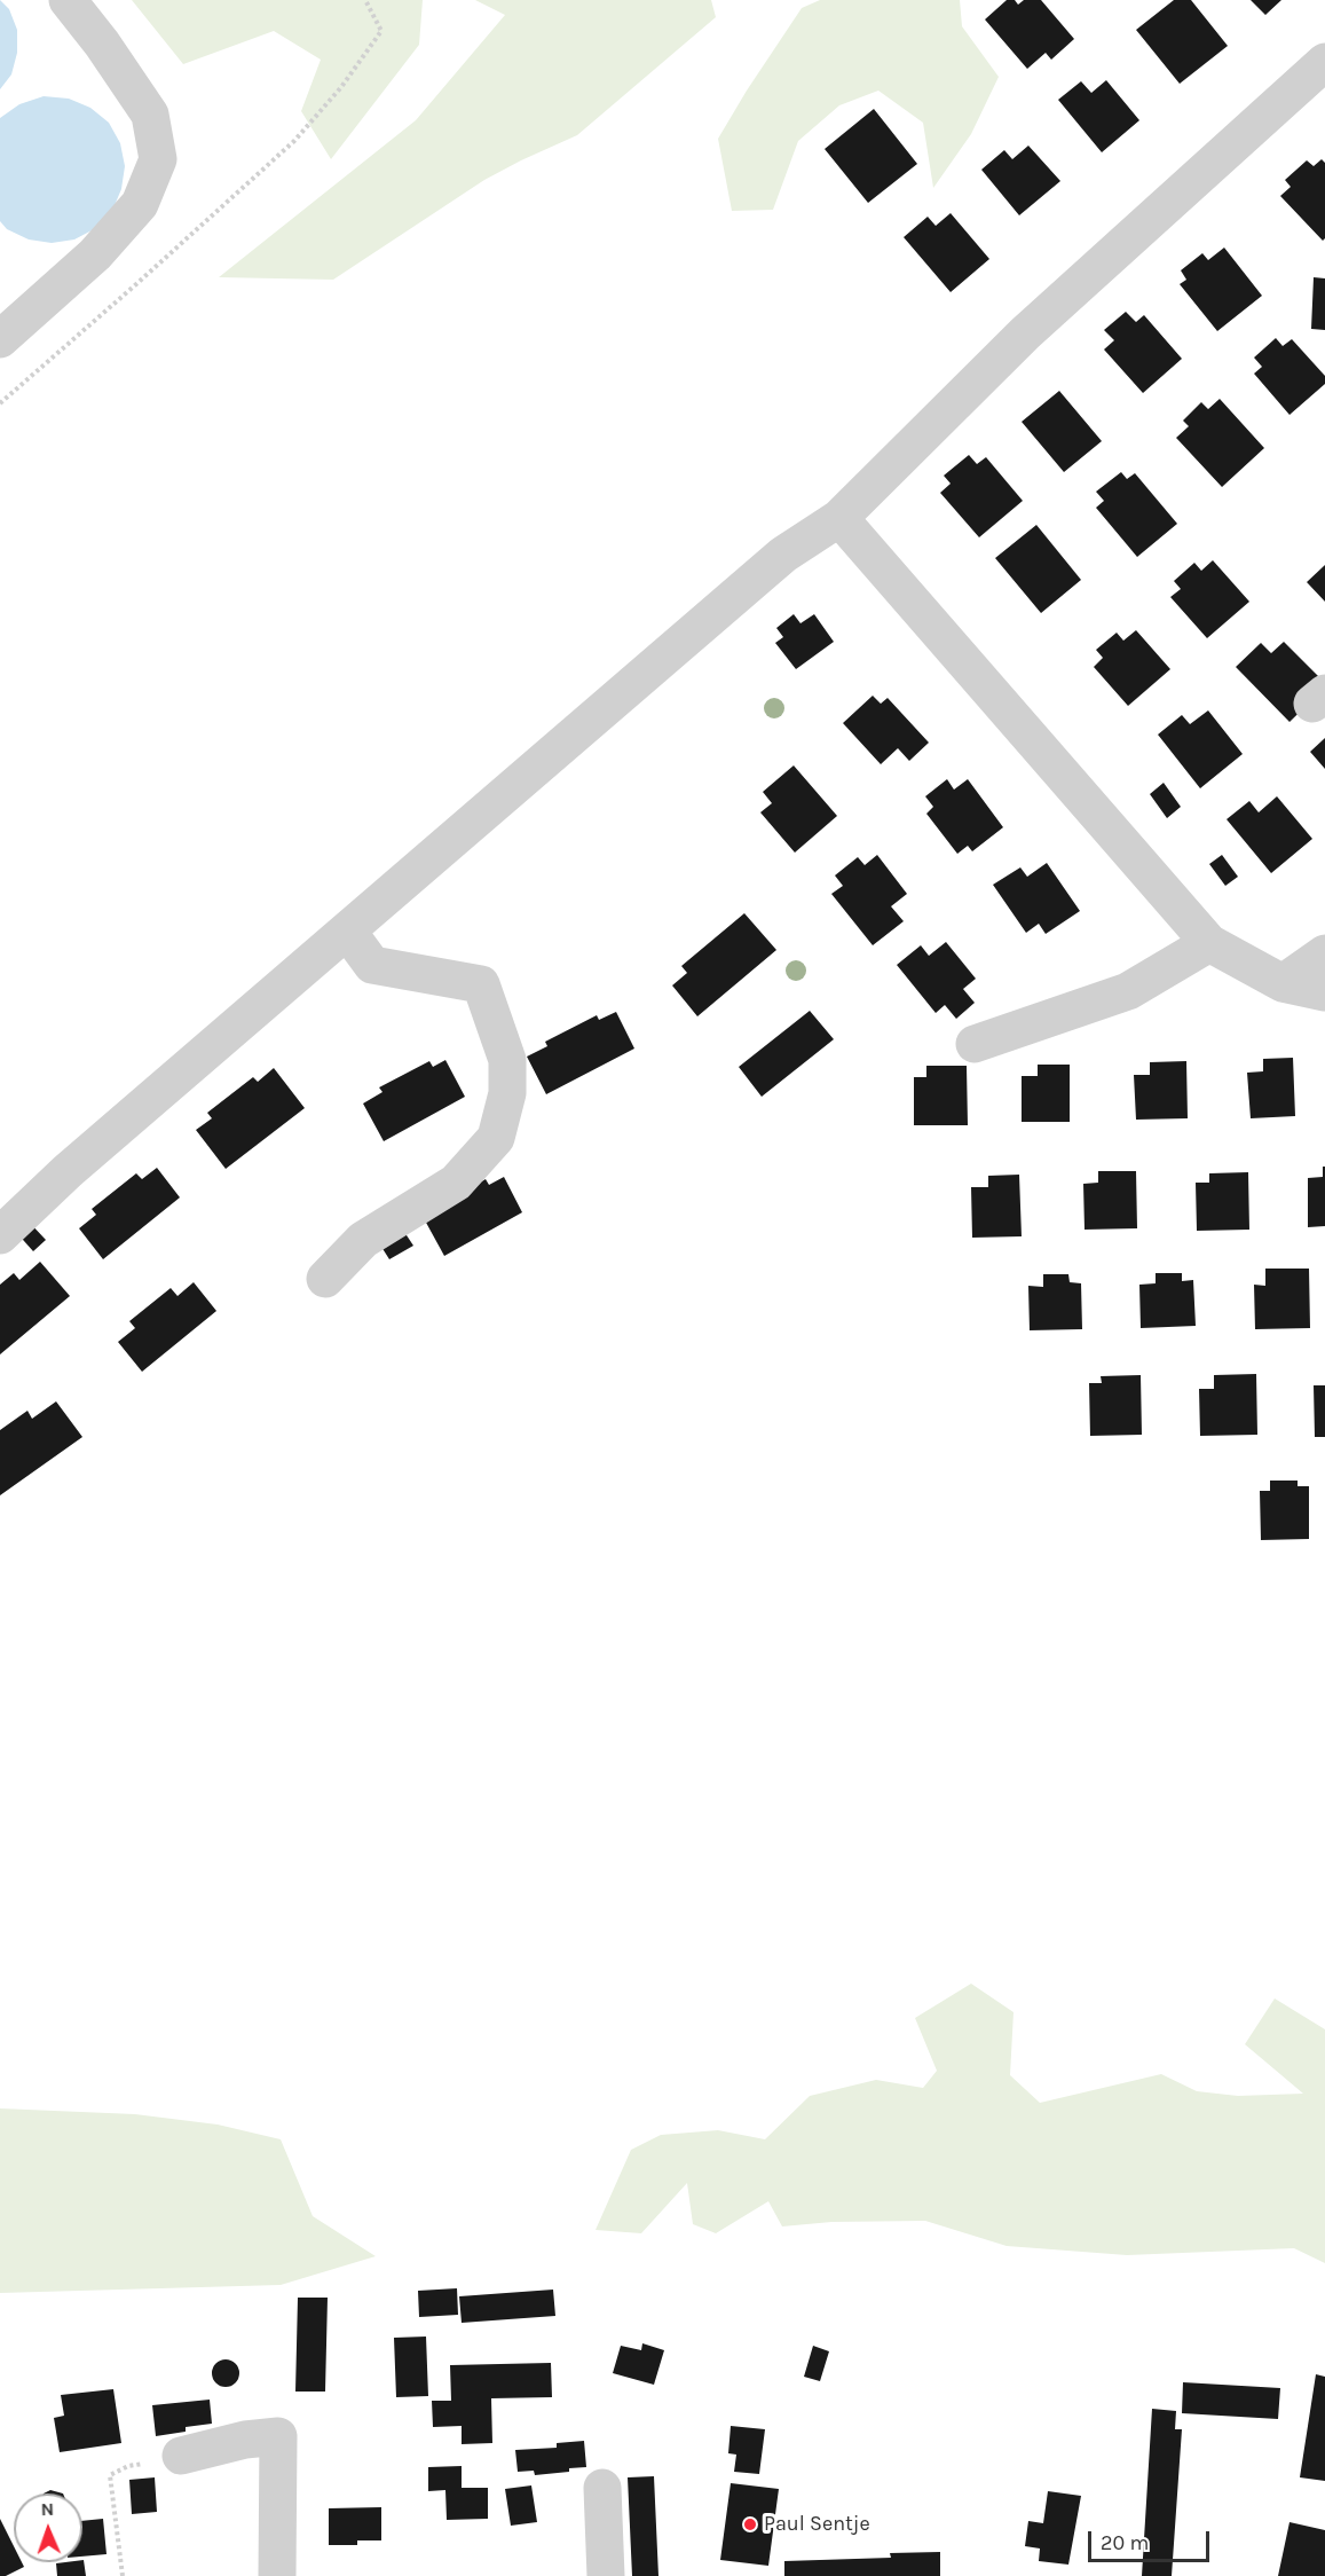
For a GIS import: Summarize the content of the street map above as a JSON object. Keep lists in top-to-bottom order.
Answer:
{
  "places": ["Paul Sentje"],
  "scale_bar": "20 m",
  "north": "top"
}
